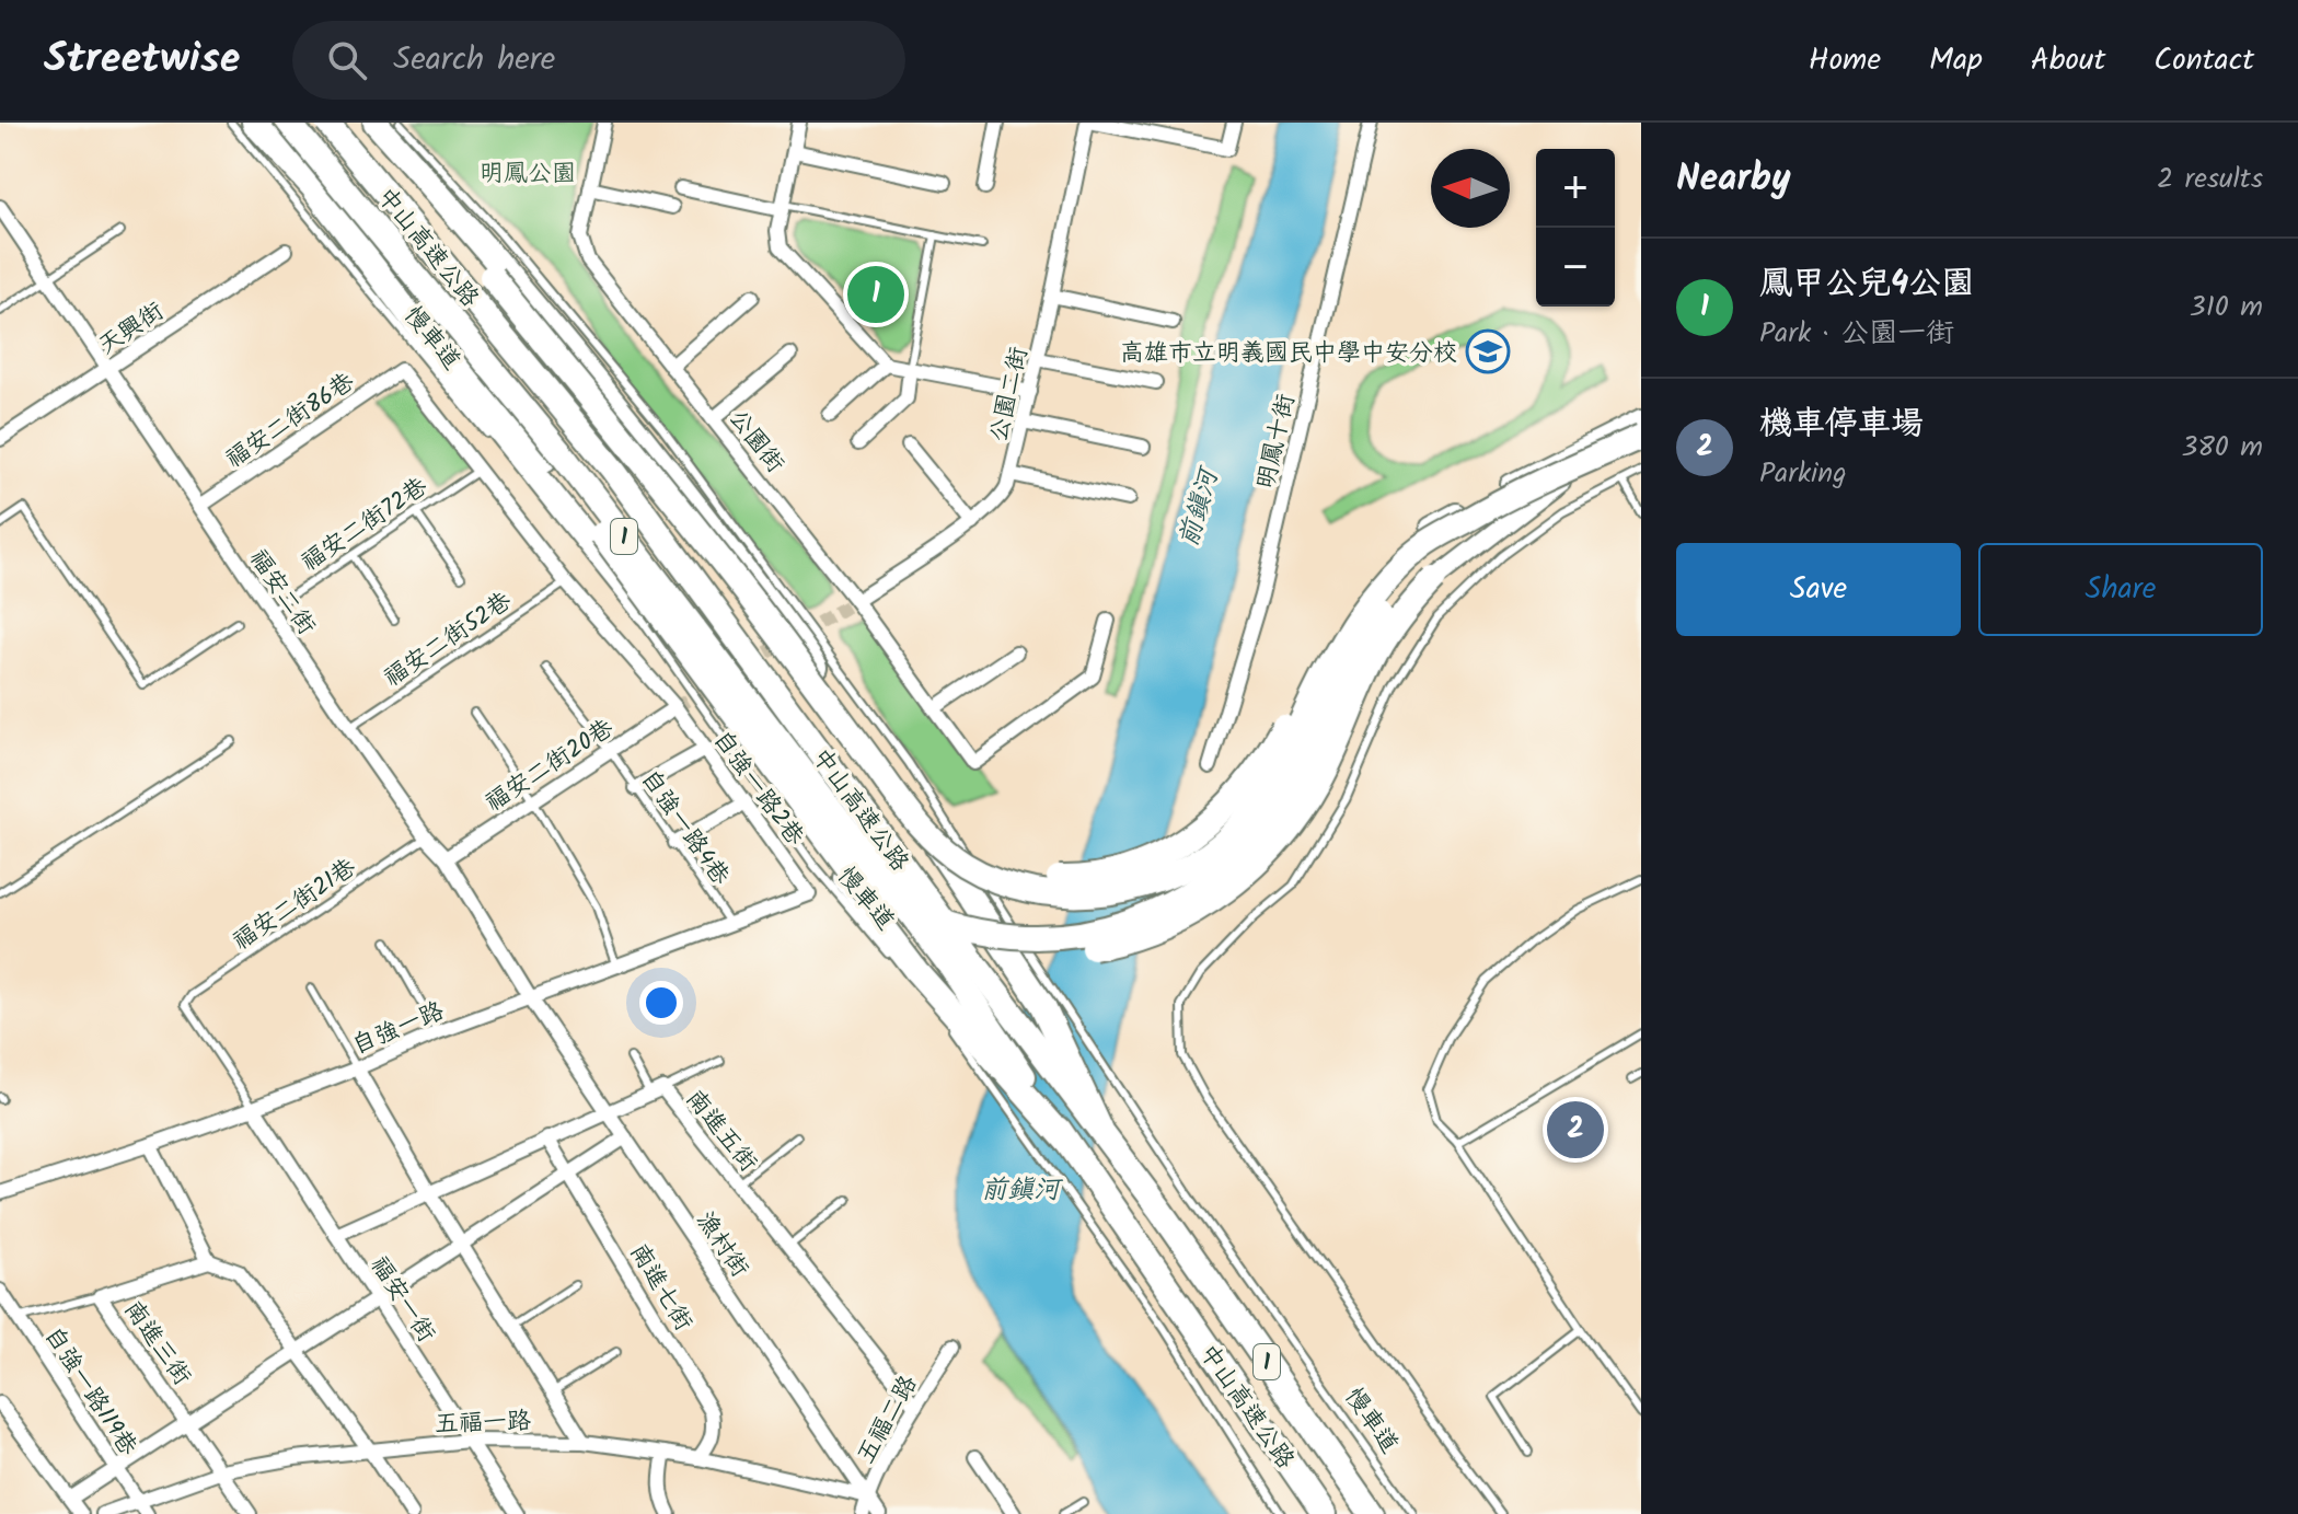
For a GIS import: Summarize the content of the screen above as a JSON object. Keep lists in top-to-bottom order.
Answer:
{
  "streets": {
    "highway": ["中山高速公路", "1"],
    "street": [
      "天興街",
      "公園二街",
      "福安二街86巷",
      "公園街",
      "明鳳十街",
      "福安二街",
      "福安二街20巷",
      "自強一路2巷",
      "自強一路",
      "南進五街",
      "漁村街",
      "南進七街",
      "福安一街",
      "南進三街",
      "自強一路119巷",
      "五福二路",
      "五福一路"
    ],
    "lane": [
      "慢車道",
      "福安二街72巷",
      "福安二街52巷",
      "自強一路4巷",
      "福安二街21巷"
    ]
  },
  "crossings": [
    ["天興街", "福安二街"],
    ["公園二街", "公園街"],
    ["福安二街86巷", "福安二街"],
    ["福安二街86巷", "自強一路2巷"],
    ["福安二街72巷", "福安二街"],
    ["福安二街72巷", "自強一路2巷"],
    ["福安二街", "福安二街52巷"],
    ["福安二街", "福安二街20巷"],
    ["福安二街", "福安二街21巷"],
    ["福安二街", "自強一路"],
    ["福安二街", "漁村街"],
    ["福安二街52巷", "自強一路2巷"],
    ["福安二街20巷", "自強一路2巷"],
    ["福安二街20巷", "自強一路4巷"],
    ["自強一路2巷", "自強一路"],
    ["自強一路4巷", "自強一路"],
    ["福安二街21巷", "自強一路"],
    ["福安二街21巷", "福安一街"],
    ["自強一路", "漁村街"],
    ["自強一路", "福安一街"],
    ["南進五街", "漁村街"],
    ["南進五街", "南進七街"],
    ["南進五街", "福安一街"],
    ["南進五街", "五福二路"],
    ["漁村街", "五福二路"],
    ["漁村街", "五福一路"],
    ["南進七街", "五福一路"],
    ["福安一街", "五福一路"],
    ["南進三街", "五福一路"],
    ["自強一路119巷", "五福一路"],
    ["五福二路", "五福一路"]
  ],
  "water": ["前鎮河"],
  "parks": ["明鳳公園"],
  "places": {
    "school or university": ["高雄市立明義國民中學中安分校"]
  },
  "north": "left",
  "page": {
    "header": "Streetwise",
    "search": "Search here",
    "nav": [
      "Home",
      "Map",
      "About",
      "Contact"
    ],
    "heading": ["Nearby", "2 results"],
    "map_buttons": ["+", "−"],
    "list": [
      {
        "mark": "1",
        "name": "鳳甲公兒4公園",
        "note": "Park · 公園一街",
        "value": "310 m"
      },
      {
        "mark": "2",
        "name": "機車停車場",
        "note": "Parking",
        "value": "380 m"
      }
    ],
    "pins": ["1", "2"],
    "buttons": ["Save", "Share"]
  }
}
